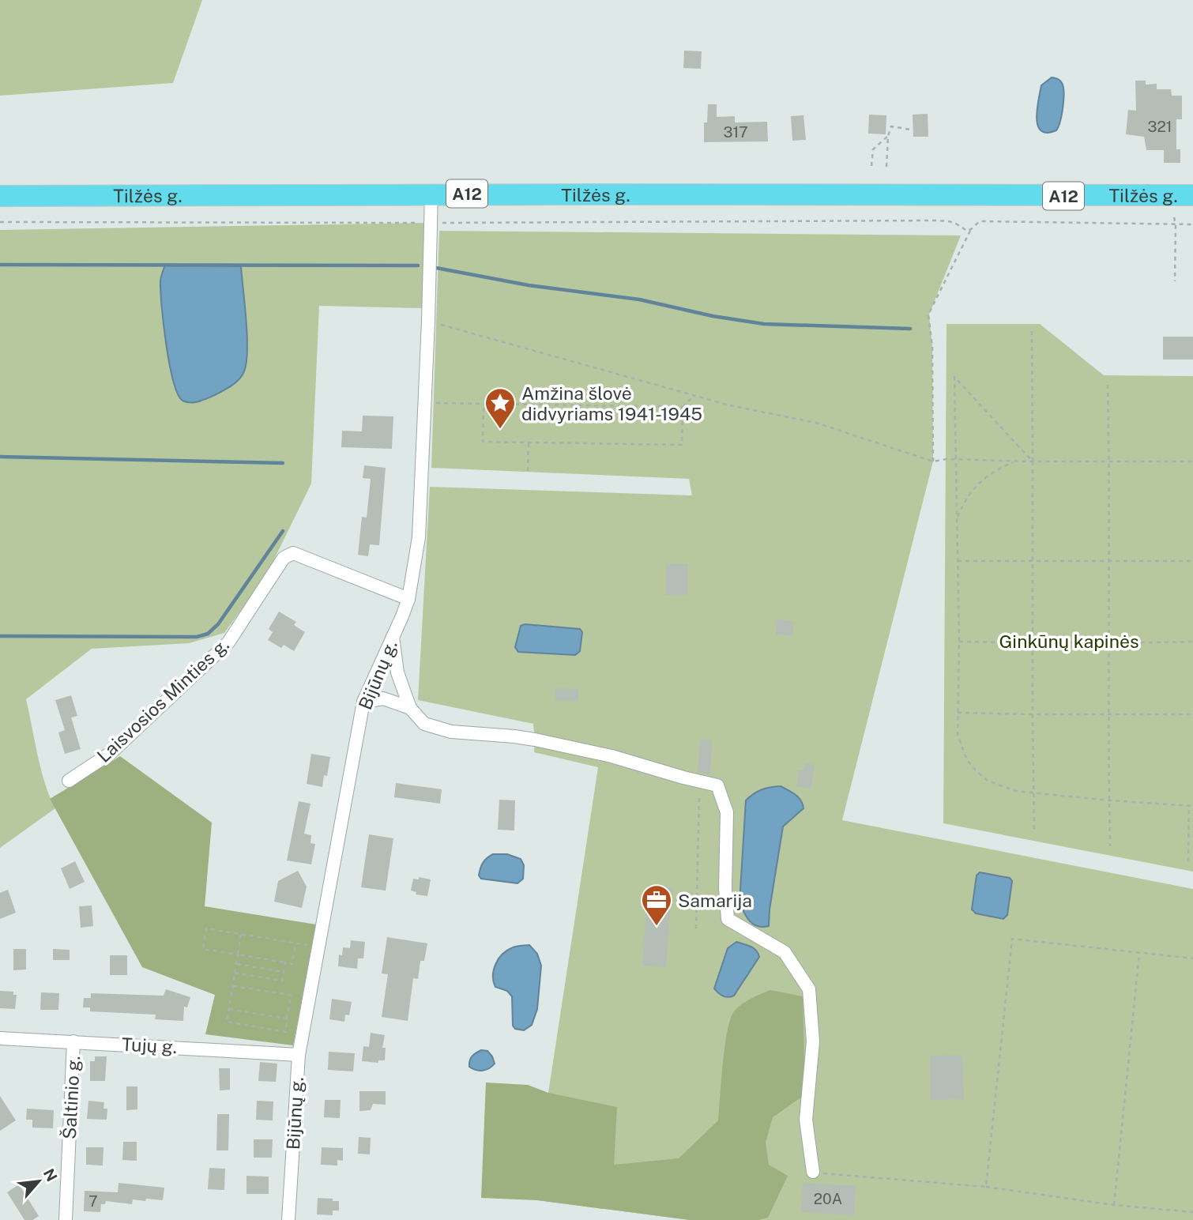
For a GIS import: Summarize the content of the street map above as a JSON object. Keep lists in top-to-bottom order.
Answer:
{
  "streets": {
    "highway": ["A12", "Tilžės g."],
    "street": [
      "Bijūnų g.",
      "Laisvosios Minties g.",
      "Tujų g.",
      "Šaltinio g."
    ]
  },
  "crossings": [
    ["Tilžės g.", "Bijūnų g."],
    ["Bijūnų g.", "Laisvosios Minties g."],
    ["Bijūnų g.", "Tujų g."],
    ["Tujų g.", "Šaltinio g."]
  ],
  "parks": ["Ginkūnų kapinės"],
  "places": {
    "place": ["Amžina šlovė didvyriams 1941-1945"],
    "office": ["Samarija"]
  },
  "house_numbers": [
    "321",
    "317",
    "20A",
    "7"
  ],
  "north": "top right"
}
